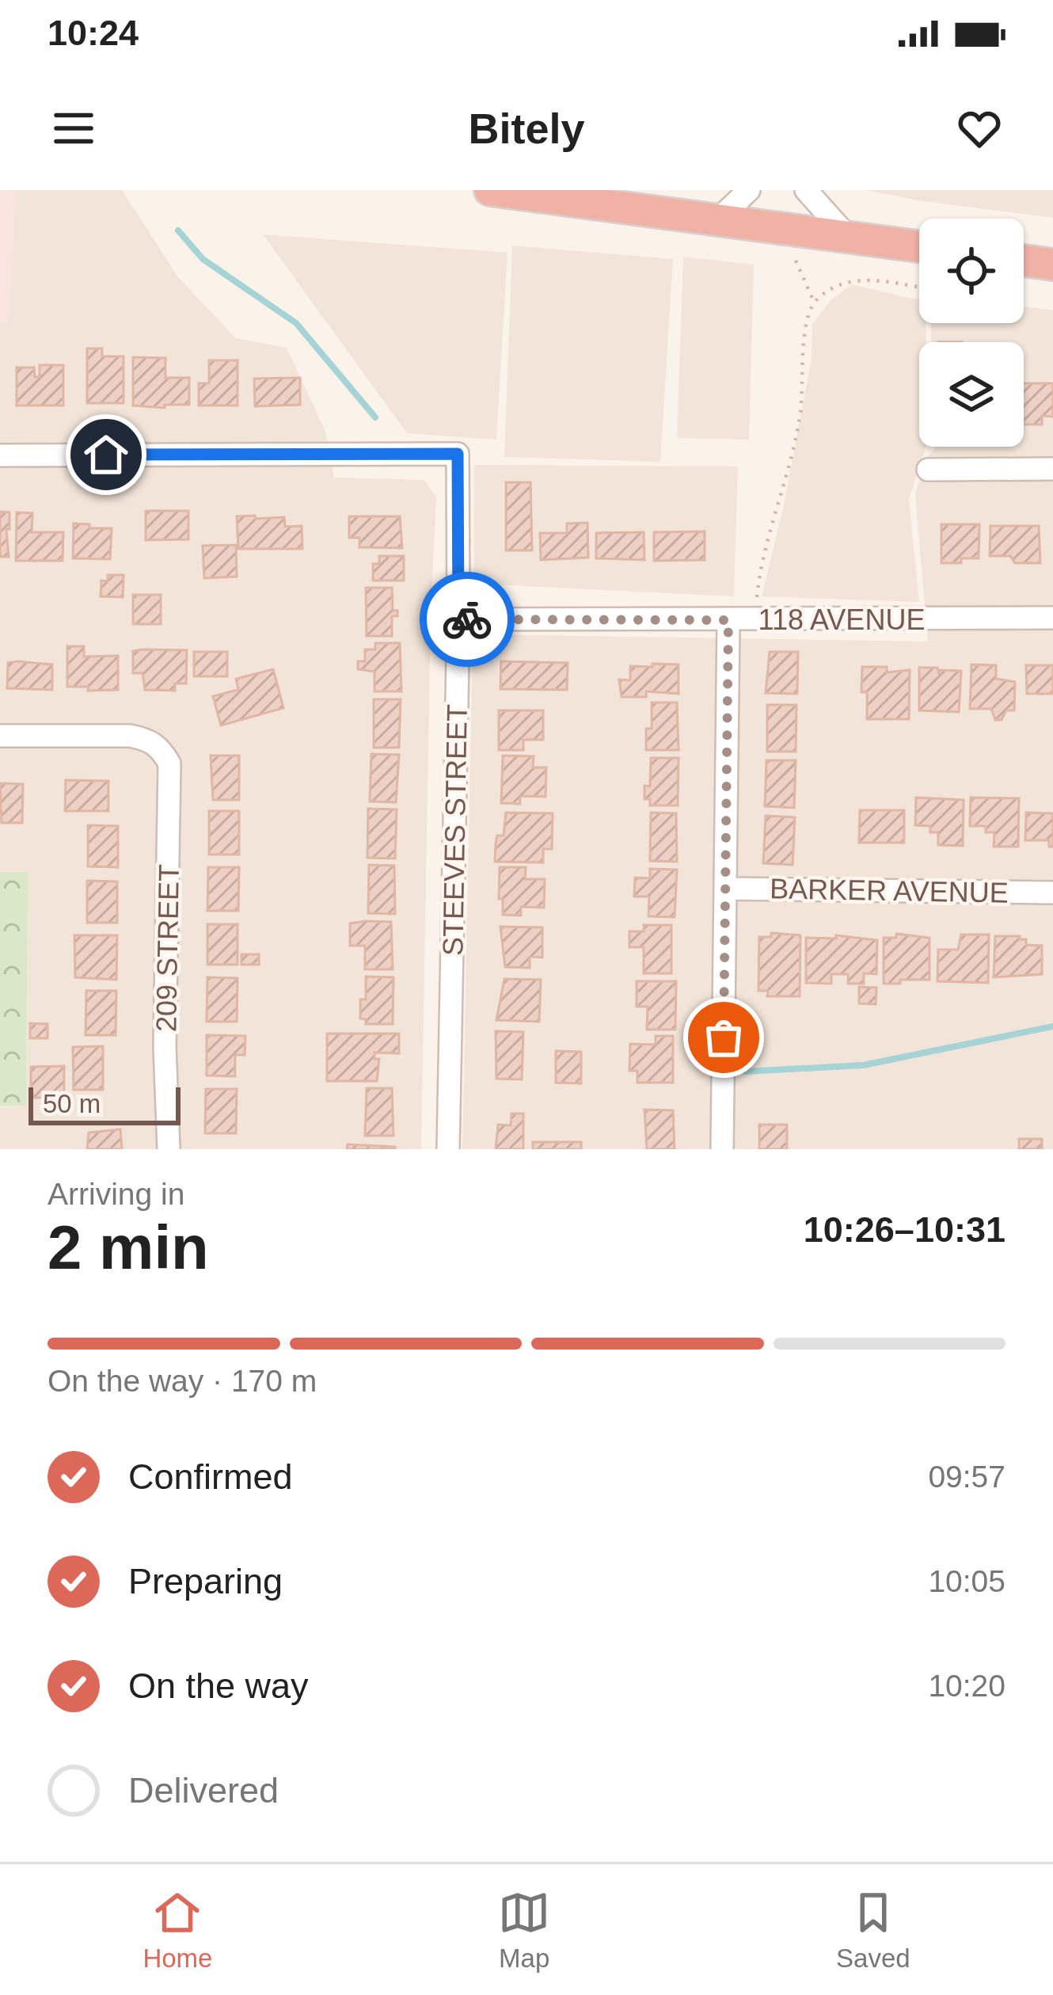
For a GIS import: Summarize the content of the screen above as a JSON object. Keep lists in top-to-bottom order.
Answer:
{
  "streets": {
    "street": [
      "118 AVENUE",
      "STEEVES STREET",
      "BARKER AVENUE",
      "209 STREET"
    ]
  },
  "crossings": [
    ["118 AVENUE", "STEEVES STREET"]
  ],
  "scale_bar": "50 m",
  "page": {
    "status": "10:24",
    "header": "Bitely",
    "scale": "50 m",
    "heading": ["2 min", "Arriving in", "10:26–10:31"],
    "bar": "On the way · 170 m",
    "list": [
      ["Confirmed", "09:57"],
      ["Preparing", "10:05"],
      ["On the way", "10:20"],
      "Delivered"
    ],
    "tabs": ["Home", "Map", "Saved"]
  }
}
